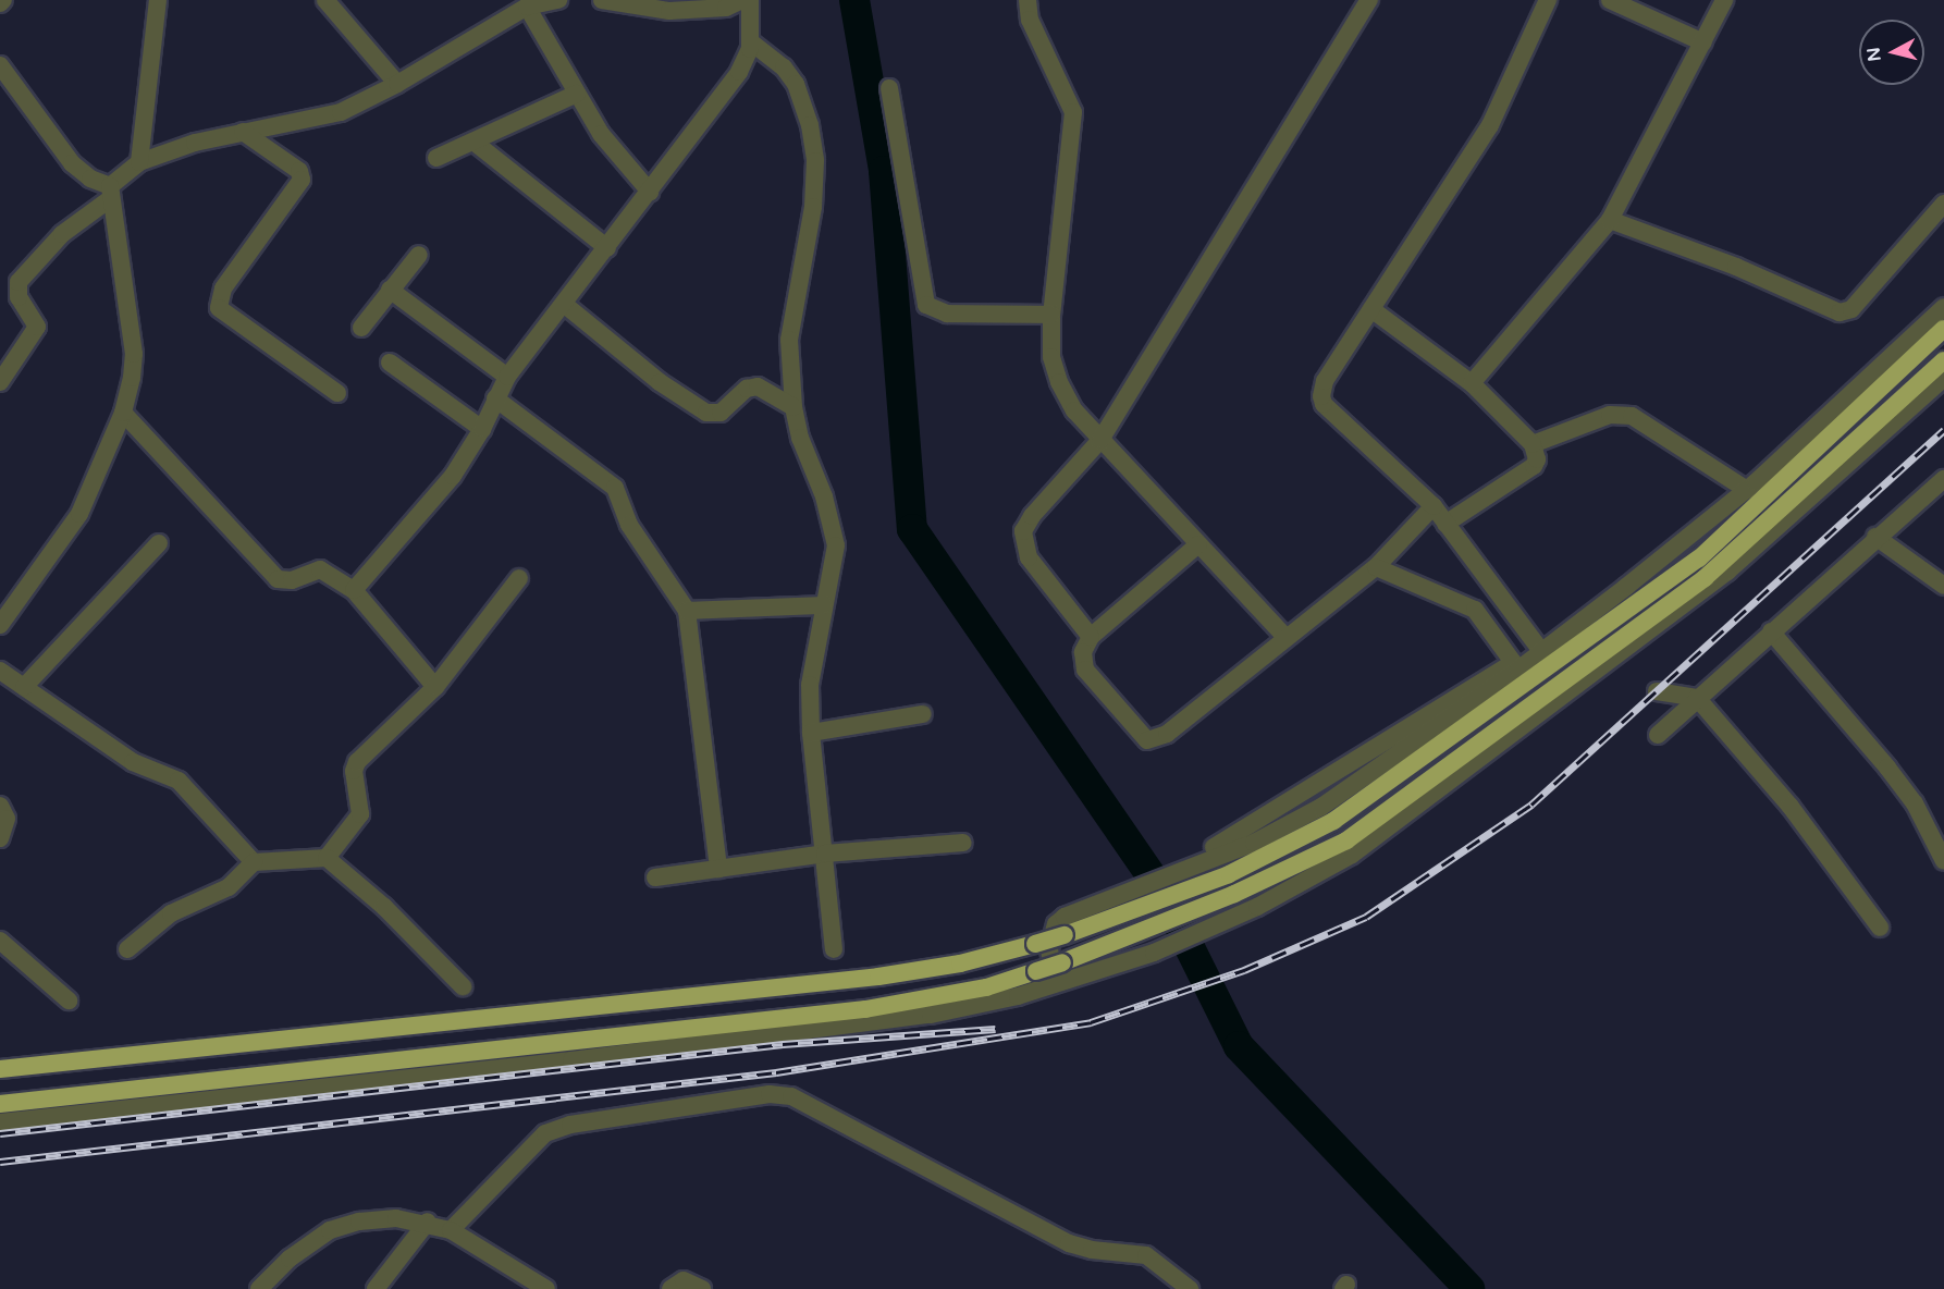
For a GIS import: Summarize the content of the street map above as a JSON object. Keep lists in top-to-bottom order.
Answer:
{
  "north": "left"
}
